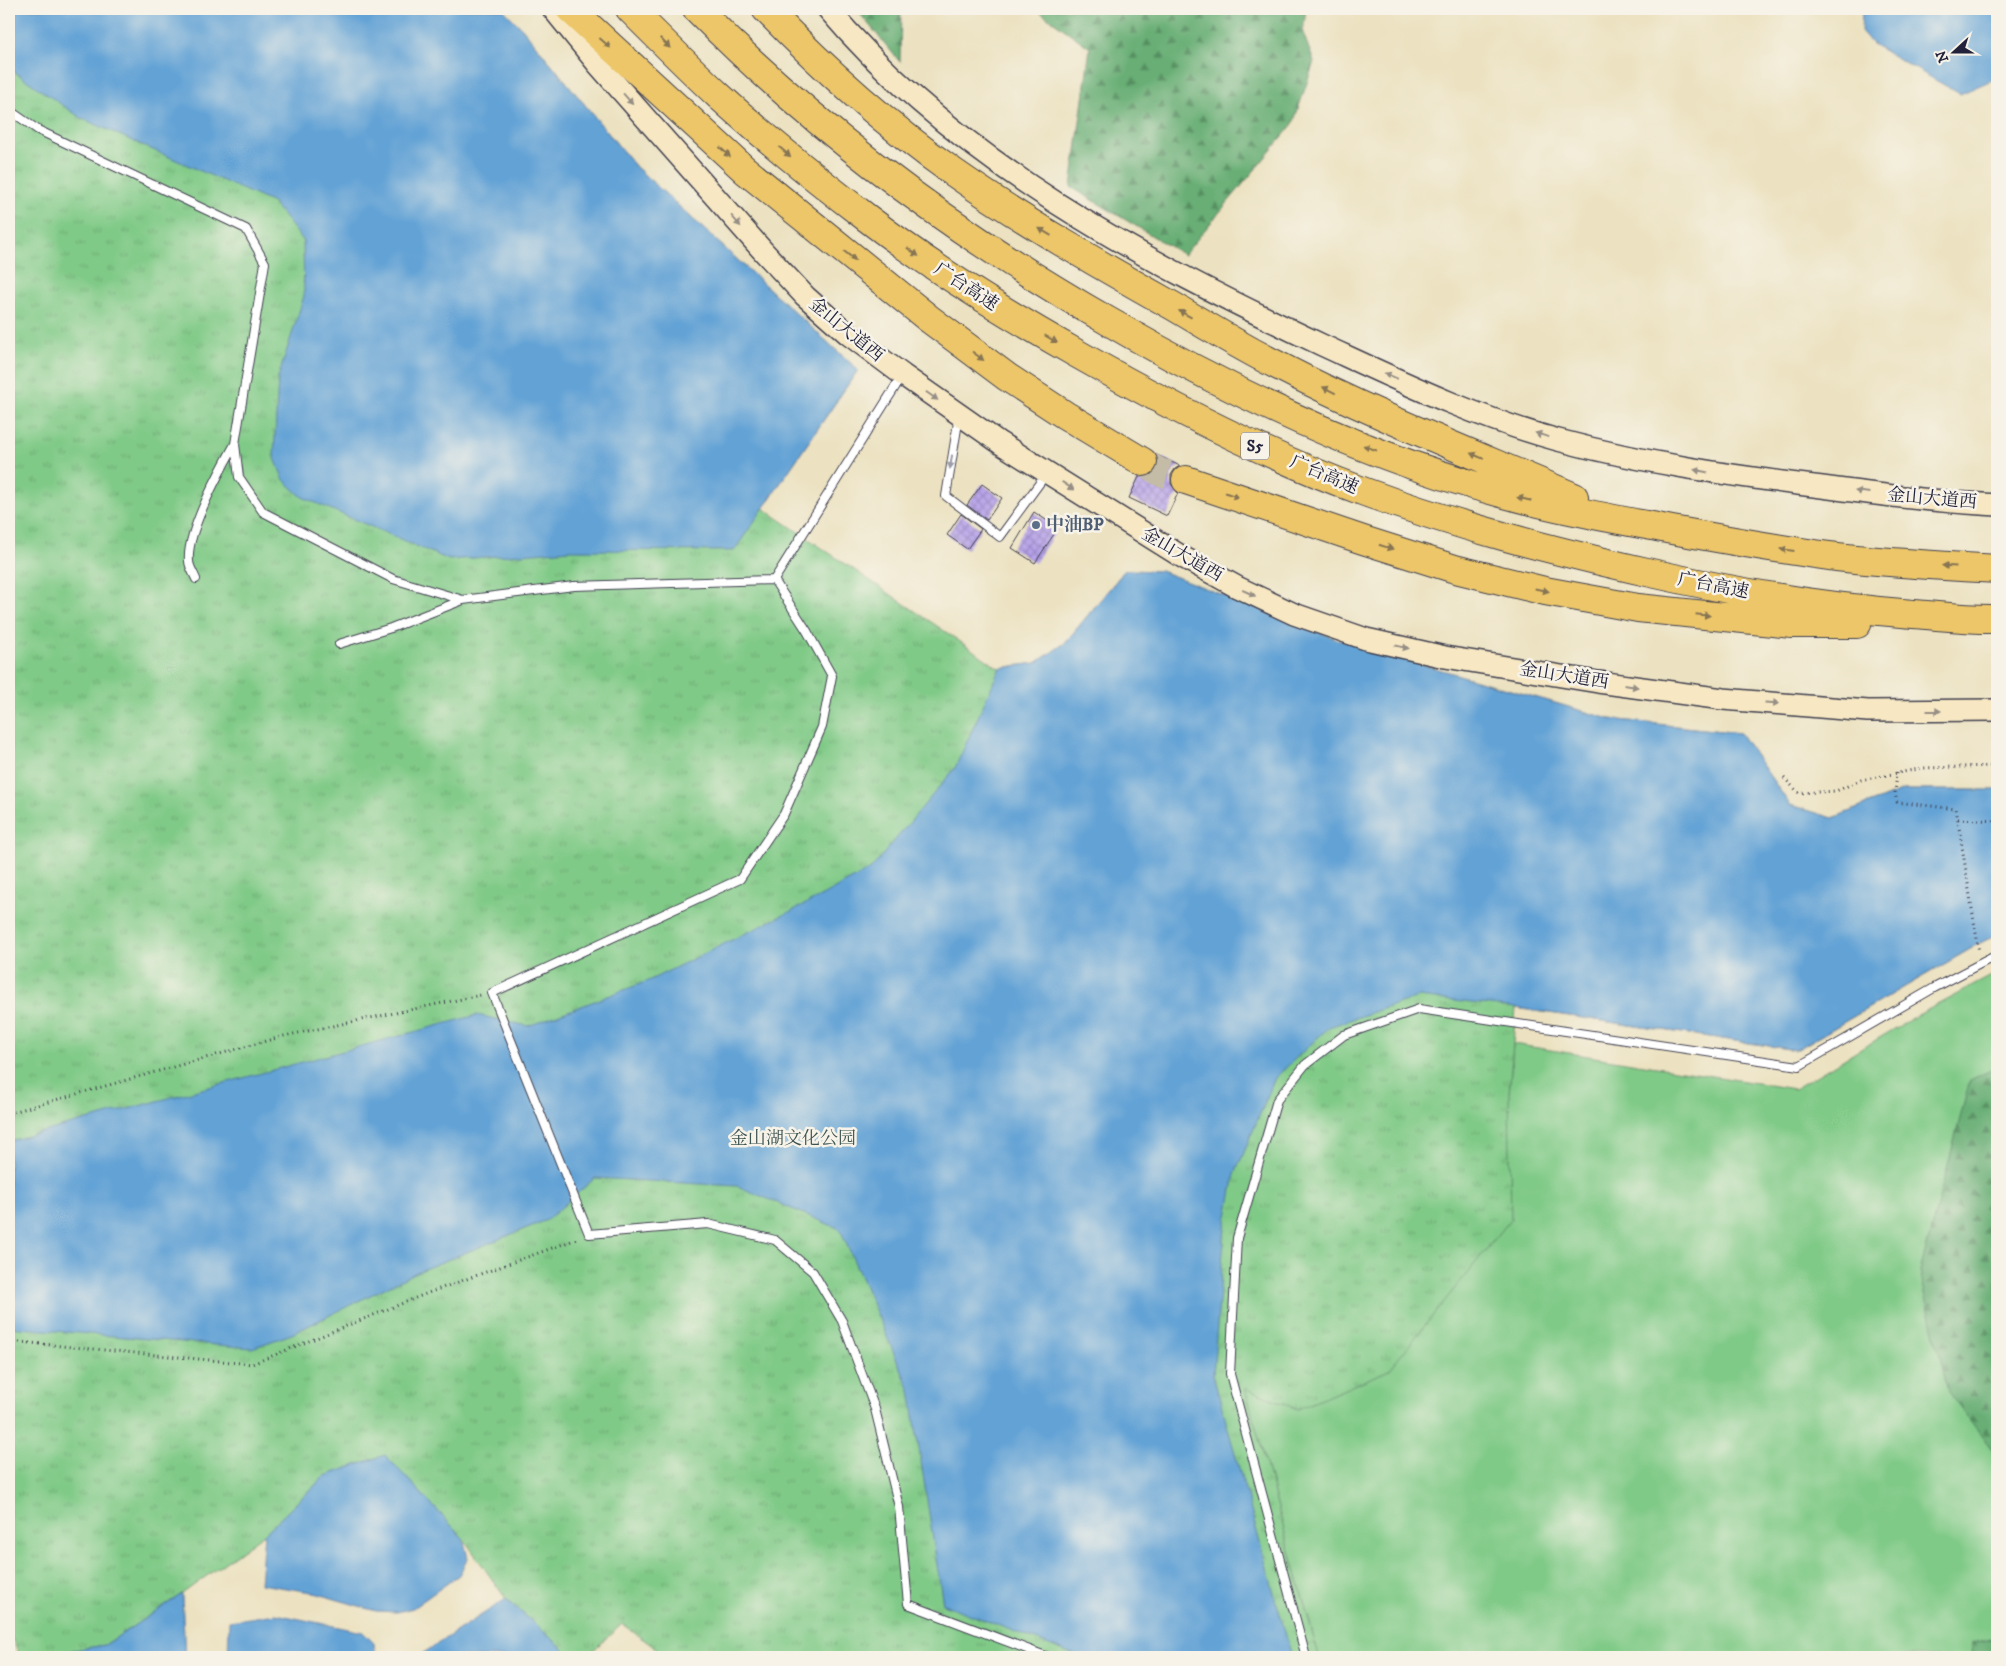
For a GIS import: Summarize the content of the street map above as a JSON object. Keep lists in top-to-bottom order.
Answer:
{
  "streets": {
    "highway": ["广台高速", "S5"],
    "main road": ["金山大道西"]
  },
  "parks": ["金山湖文化公园"],
  "places": ["中油BP"],
  "north": "left"
}
